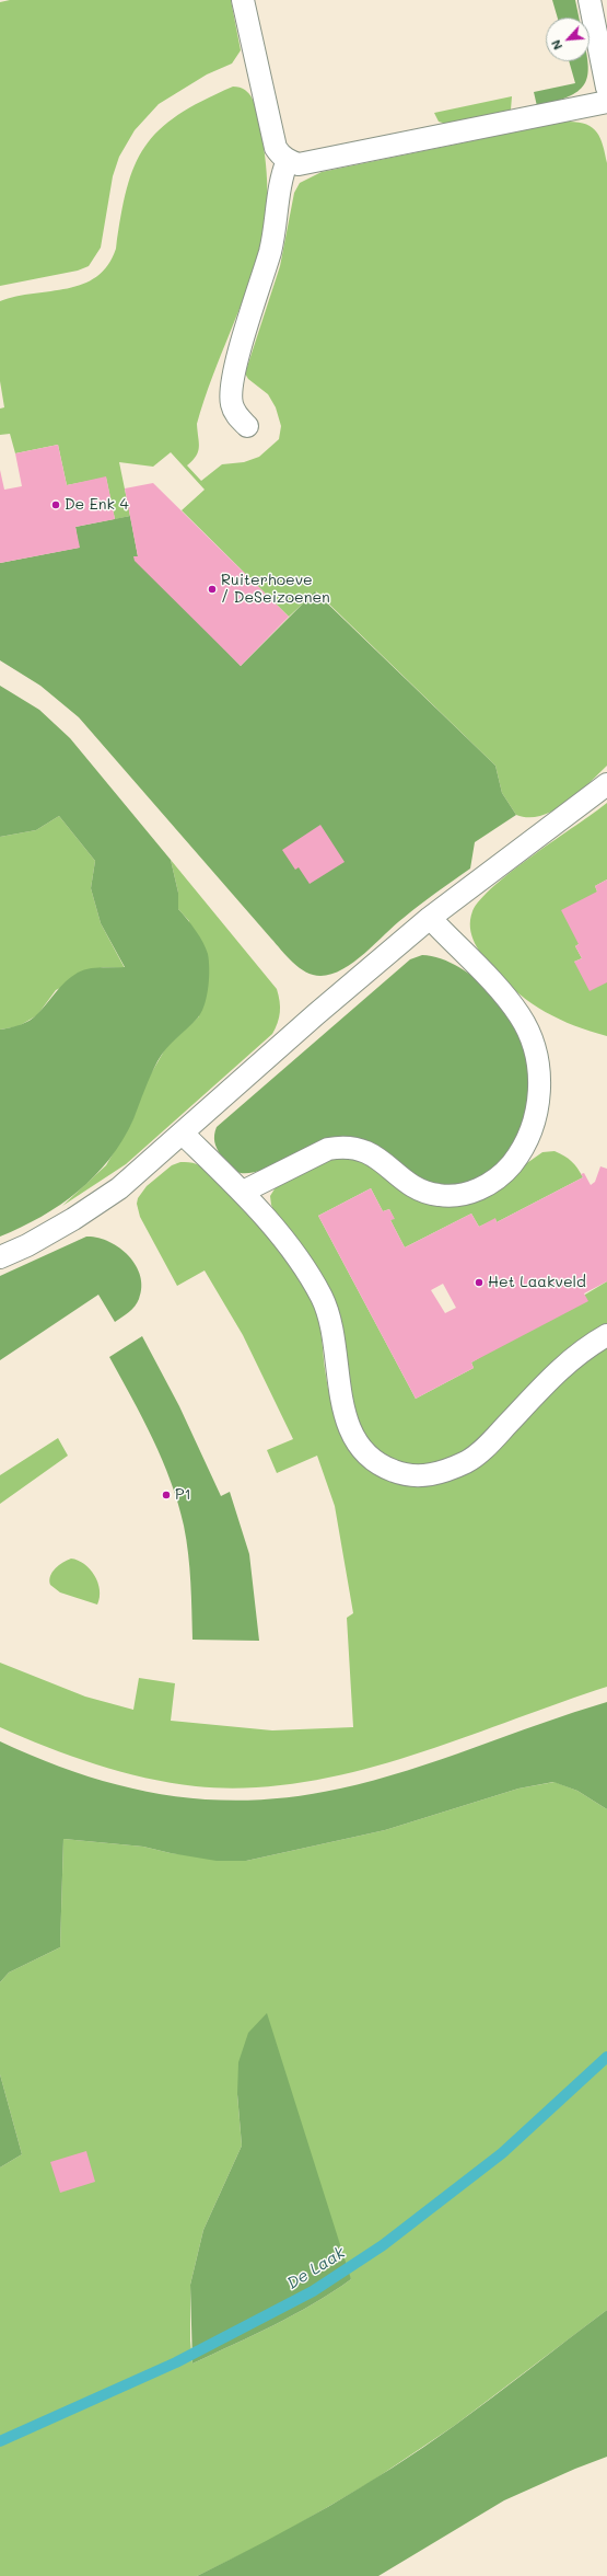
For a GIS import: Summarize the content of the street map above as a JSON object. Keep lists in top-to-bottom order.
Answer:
{
  "water": ["De Laak"],
  "places": [
    "De Enk 4",
    "Ruiterhoeve / DeSeizoenen",
    "Het Laakveld",
    "P1"
  ],
  "north": "bottom left"
}
